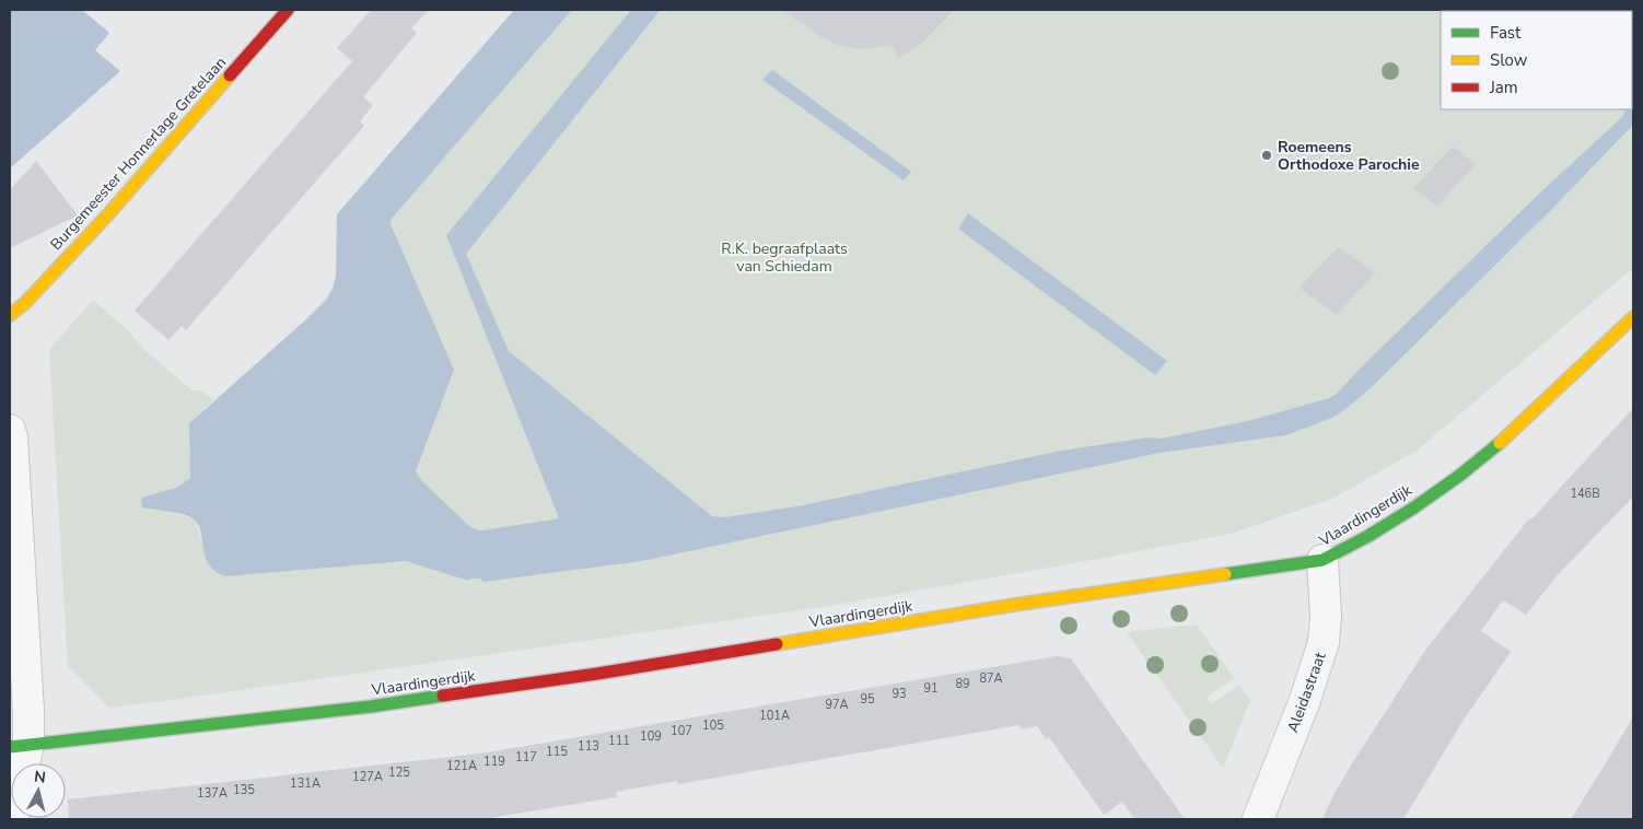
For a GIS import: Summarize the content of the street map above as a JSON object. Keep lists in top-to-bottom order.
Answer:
{
  "streets": {
    "street": ["Burgemeester Honnerlage Gretelaan", "Vlaardingerdijk", "Aleidastraat"]
  },
  "crossings": [
    ["Vlaardingerdijk", "Aleidastraat"]
  ],
  "parks": ["R.K. begraafplaats van Schiedam"],
  "places": ["Roemeens Orthodoxe Parochie"],
  "house_numbers": [
    "146B",
    "87A",
    "89",
    "91",
    "93",
    "95",
    "97A",
    "101A",
    "105",
    "107",
    "109",
    "111",
    "113",
    "115",
    "117",
    "119",
    "121A",
    "125",
    "127A",
    "131A",
    "135",
    "137A"
  ],
  "legend": ["Fast", "Slow", "Jam"],
  "north": "top"
}
